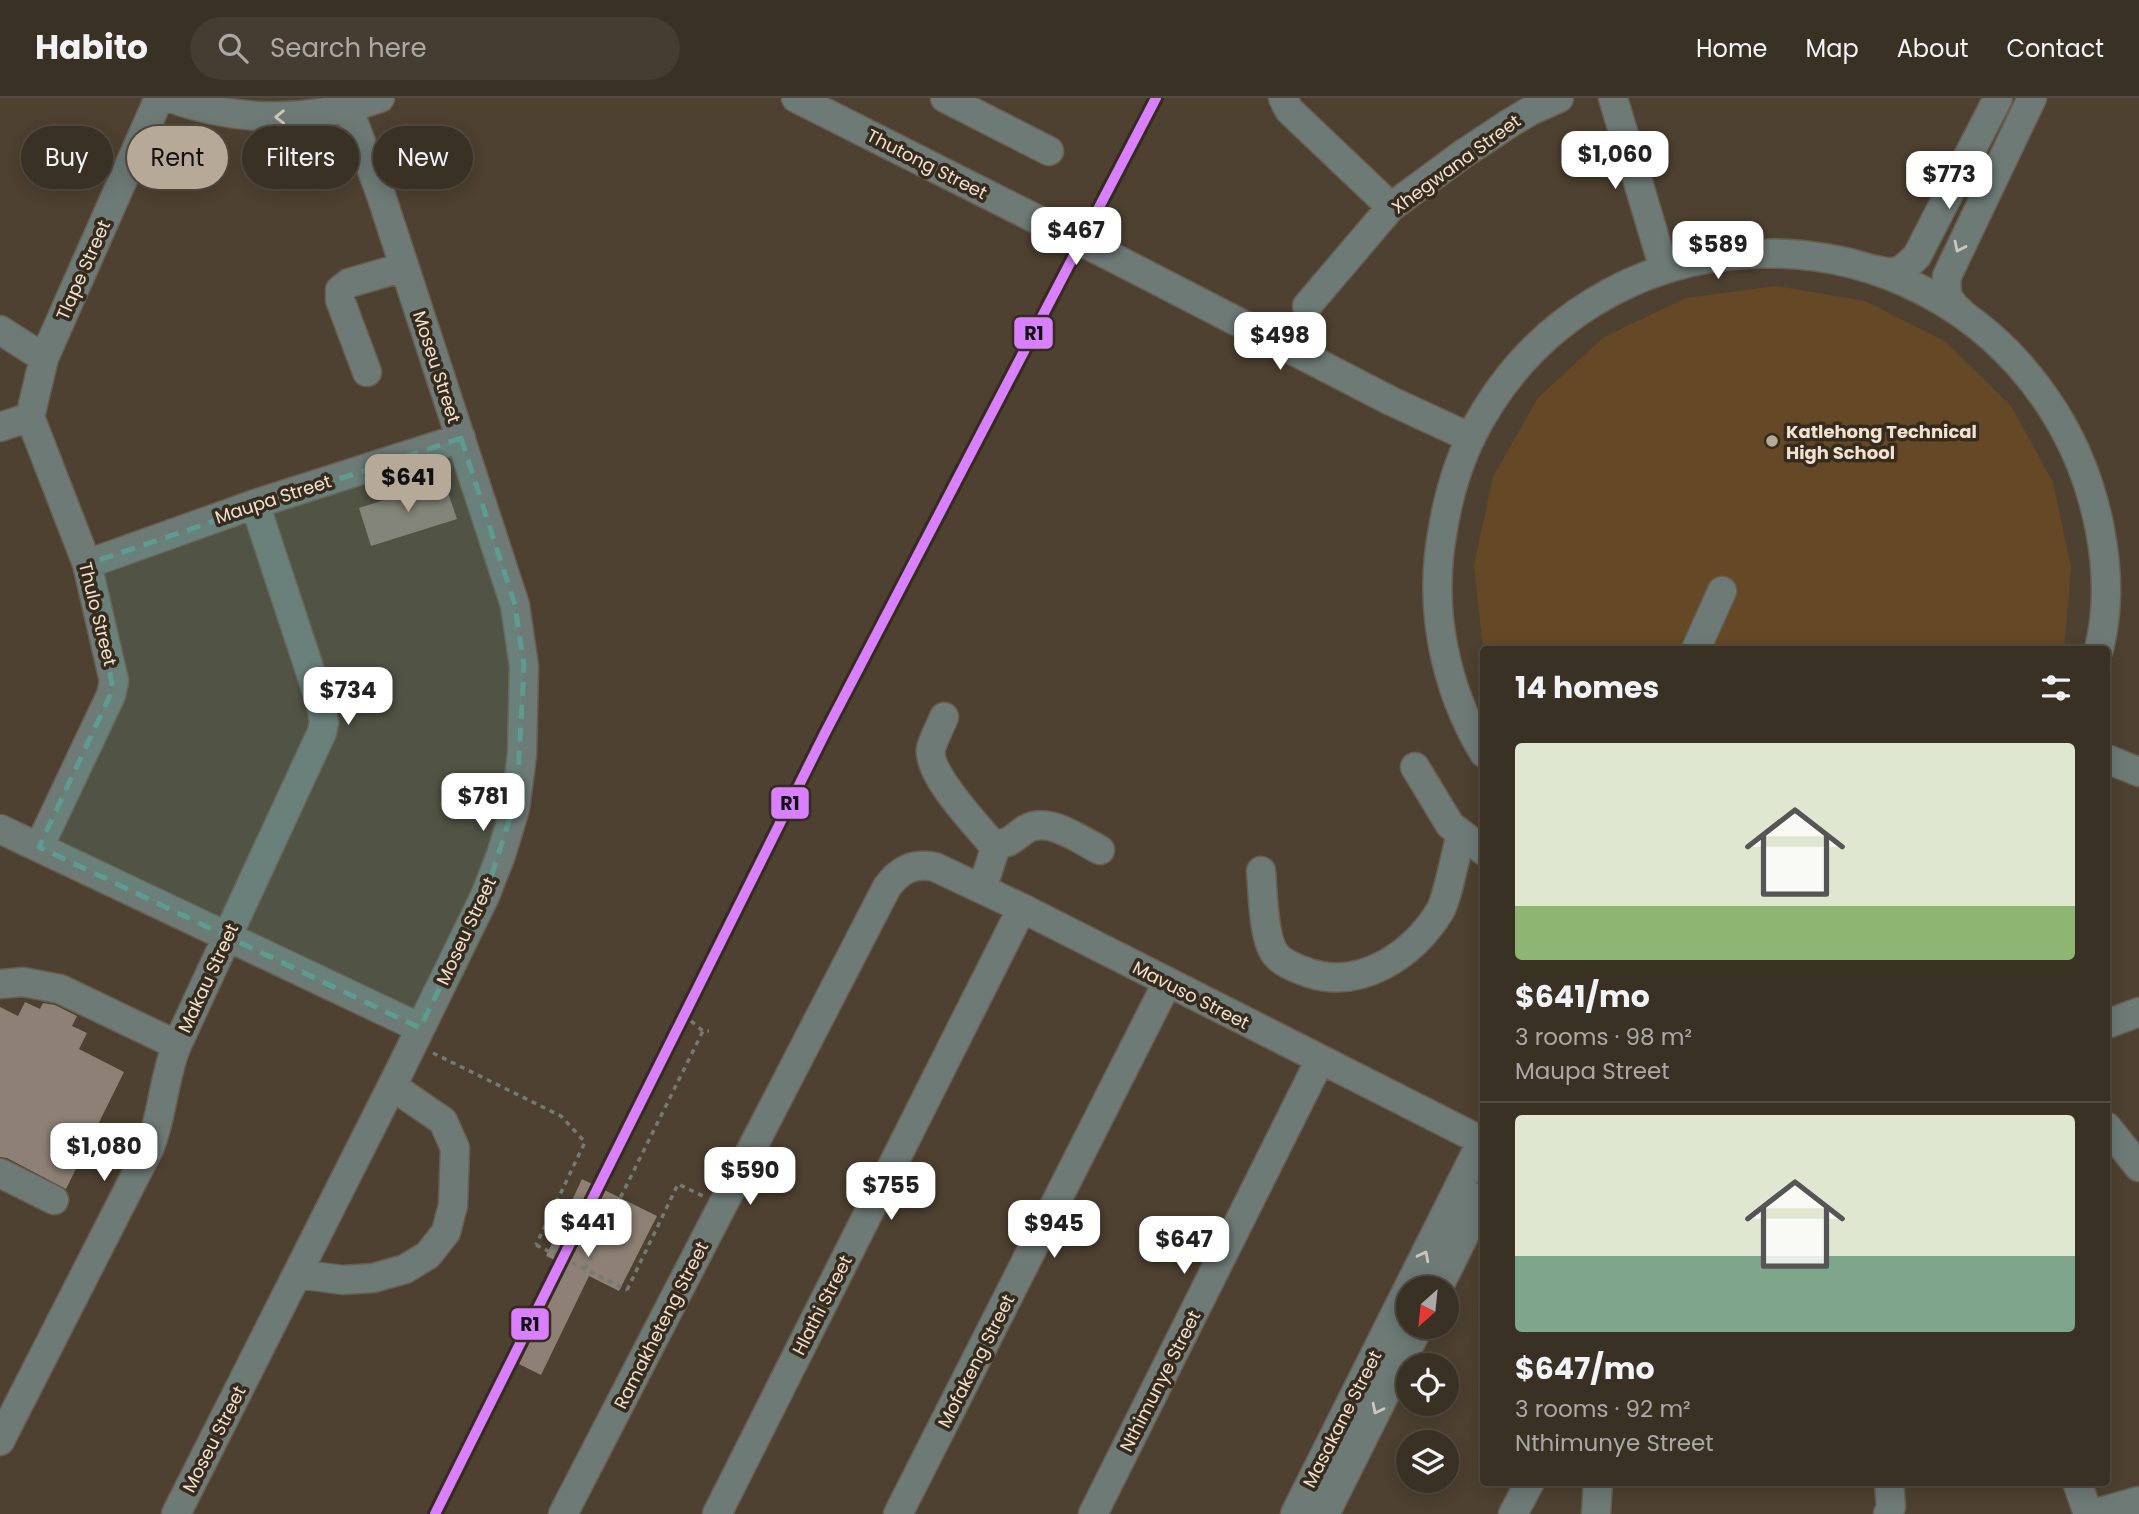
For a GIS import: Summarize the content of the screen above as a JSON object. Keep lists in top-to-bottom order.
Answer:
{
  "streets": {
    "street": [
      "Thutong Street",
      "Xhegwana Street",
      "Tlape Street",
      "Moseu Street",
      "Maupa Street",
      "Thulo Street",
      "Makau Street",
      "Mavuso Street",
      "Hlathi Street",
      "Ramakheteng Street",
      "Mofakeng Street",
      "Nthimunye Street",
      "Masakane Street"
    ]
  },
  "crossings": [
    ["Tlape Street", "Thulo Street"],
    ["Moseu Street", "Maupa Street"],
    ["Maupa Street", "Thulo Street"],
    ["Maupa Street", "Makau Street"],
    ["Mavuso Street", "Hlathi Street"],
    ["Mavuso Street", "Ramakheteng Street"],
    ["Mavuso Street", "Mofakeng Street"],
    ["Mavuso Street", "Nthimunye Street"]
  ],
  "places": ["Katlehong Technical High School"],
  "lines": ["transit line R1"],
  "north": "bottom left",
  "page": {
    "header": "Habito",
    "search": "Search here",
    "nav": [
      "Home",
      "Map",
      "About",
      "Contact"
    ],
    "chip": [
      "Buy",
      "Rent",
      "Filters",
      "New"
    ],
    "price": [
      "$1,060",
      "$773",
      "$467",
      "$589",
      "$498",
      "$641",
      "$734",
      "$781",
      "$1,080",
      "$590",
      "$755",
      "$441",
      "$945",
      "$647"
    ],
    "heading": "14 homes",
    "list": [
      {
        "name": "$641/mo",
        "note": "3 rooms · 98 m² · Maupa Street"
      },
      {
        "name": "$647/mo",
        "note": "3 rooms · 92 m² · Nthimunye Street"
      }
    ]
  }
}
